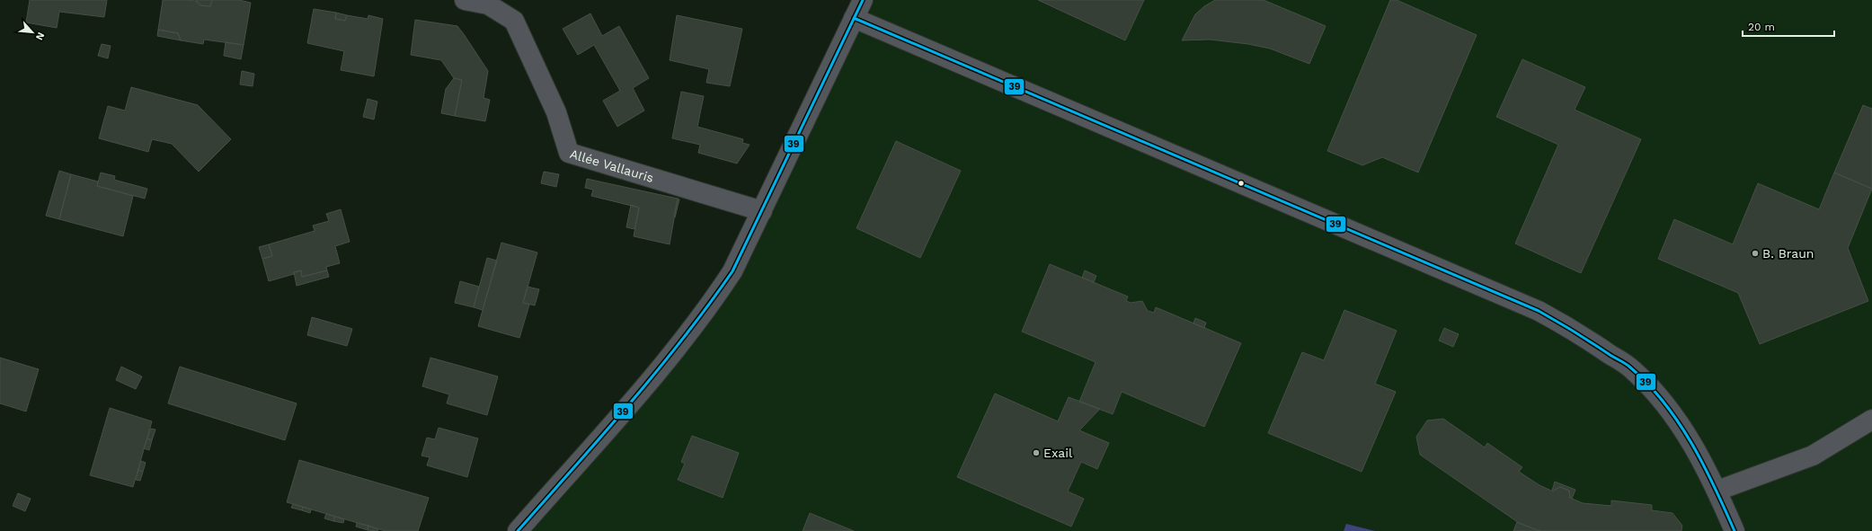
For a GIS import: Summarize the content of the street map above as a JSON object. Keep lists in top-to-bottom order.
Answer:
{
  "streets": {
    "street": ["Allée Vallauris"]
  },
  "places": ["B. Braun", "Exail"],
  "lines": ["transit line 39"],
  "scale_bar": "20 m",
  "north": "bottom right"
}
